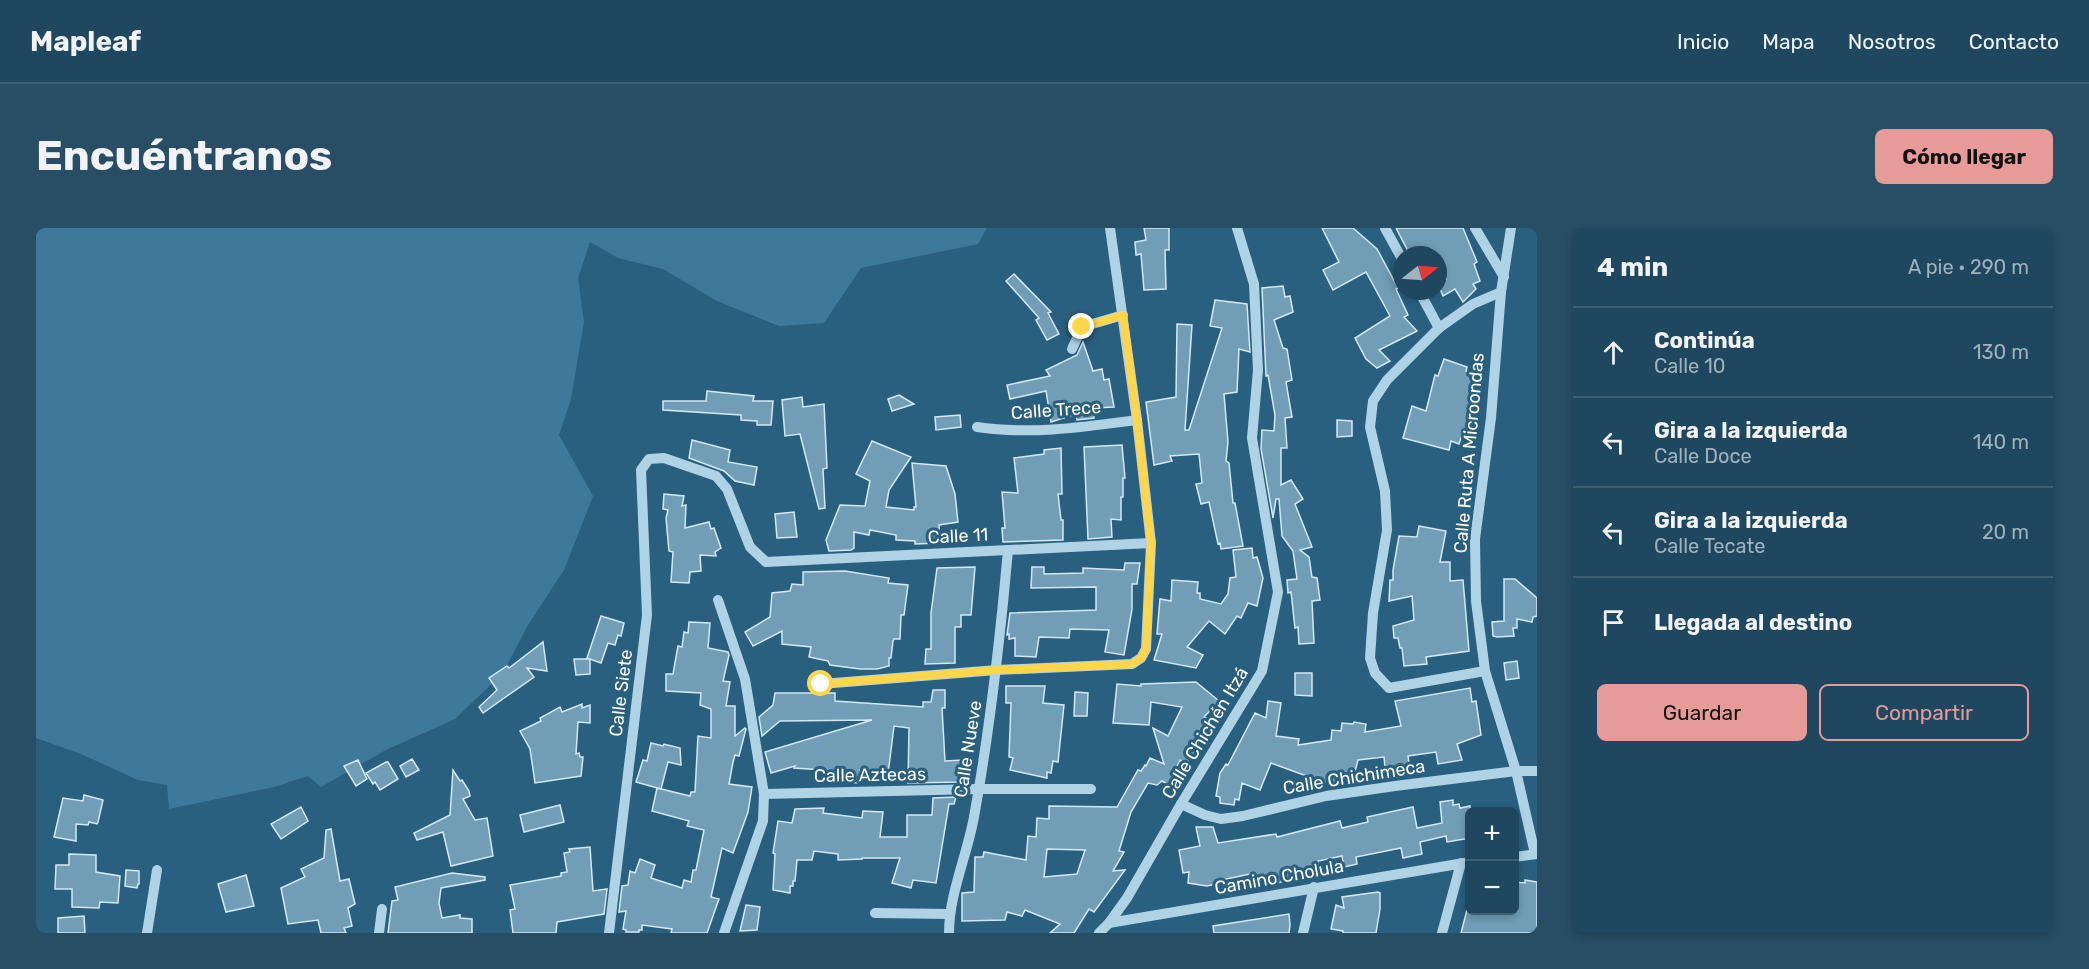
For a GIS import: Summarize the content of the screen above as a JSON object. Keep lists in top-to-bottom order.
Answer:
{
  "streets": {
    "street": [
      "Calle Trece",
      "Calle Ruta A Microondas",
      "Calle 11",
      "Calle Siete",
      "Calle Chichén Itzá",
      "Calle Nueve",
      "Calle Aztecas",
      "Calle Chichimeca",
      "Camino Cholula"
    ]
  },
  "crossings": [
    ["Calle Ruta A Microondas", "Calle Chichimeca"],
    ["Calle 11", "Calle Siete"],
    ["Calle 11", "Calle Nueve"],
    ["Calle Chichén Itzá", "Calle Chichimeca"],
    ["Calle Chichén Itzá", "Camino Cholula"],
    ["Calle Nueve", "Calle Aztecas"]
  ],
  "north": "right",
  "page": {
    "header": "Mapleaf",
    "nav": [
      "Inicio",
      "Mapa",
      "Nosotros",
      "Contacto"
    ],
    "buttons": [
      "Cómo llegar",
      ["Guardar", "Compartir"]
    ],
    "title": "Encuéntranos",
    "heading": ["4 min", "A pie · 290 m"],
    "list": [
      ["Continúa", "Calle 10", "130 m"],
      ["Gira a la izquierda", "Calle Doce", "140 m"],
      ["Gira a la izquierda", "Calle Tecate", "20 m"],
      "Llegada al destino"
    ],
    "map_buttons": ["+", "−"]
  }
}
